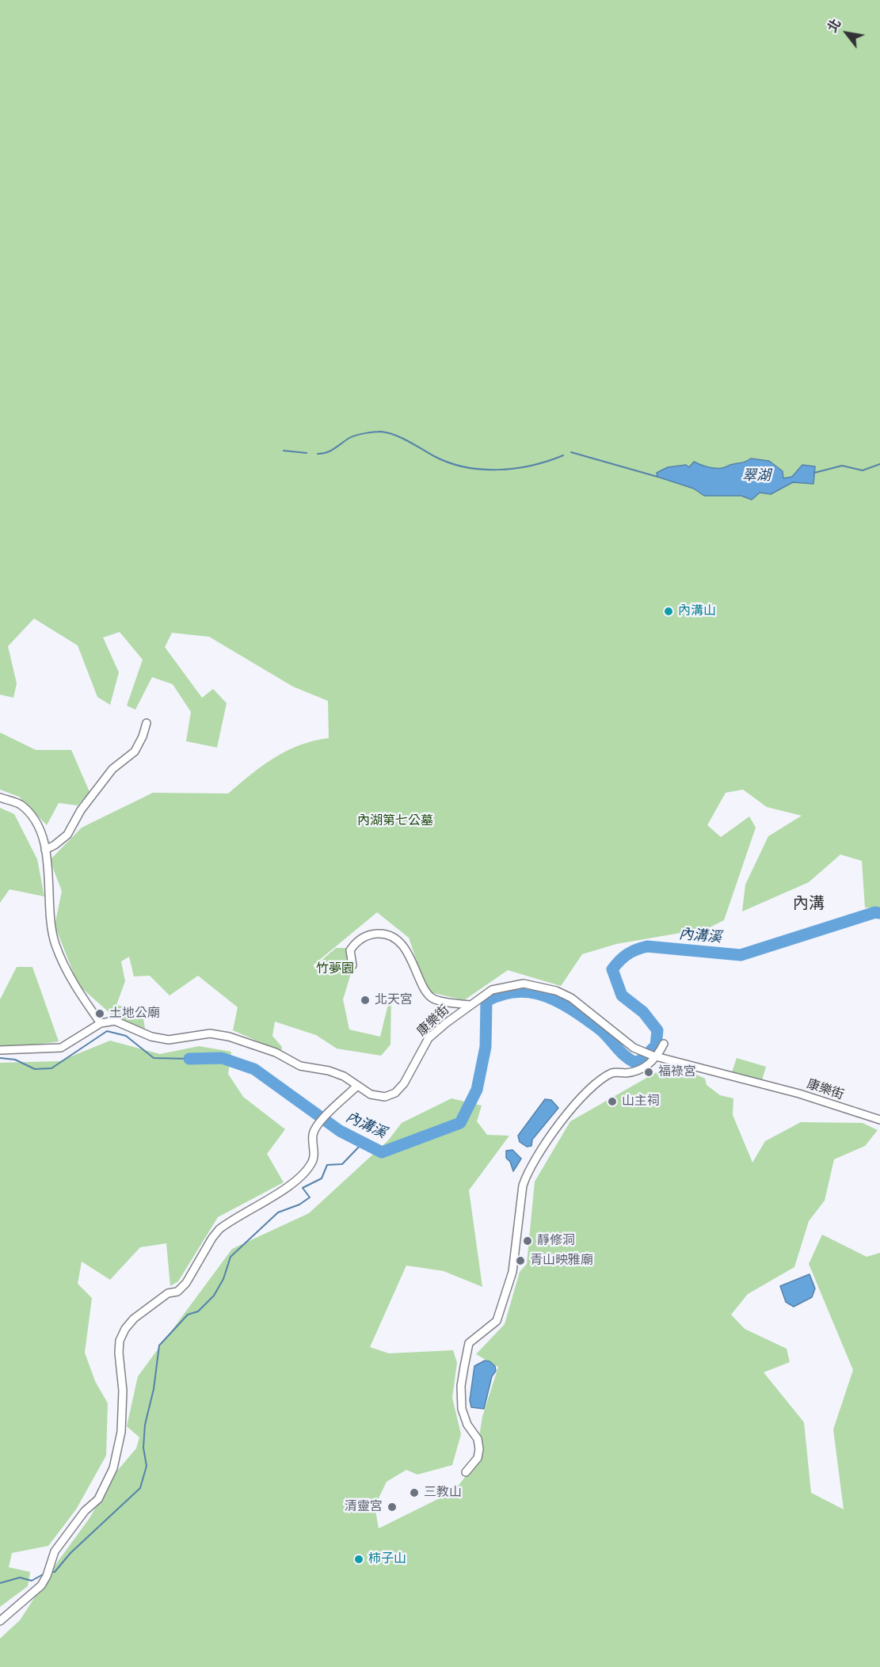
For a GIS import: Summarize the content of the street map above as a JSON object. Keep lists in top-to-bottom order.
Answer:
{
  "streets": {
    "street": ["康樂街"]
  },
  "districts": ["內溝"],
  "water": ["翠湖", "內溝溪"],
  "parks": ["內湖第七公墓", "竹夢園"],
  "places": [
    "內溝山",
    "北天宮",
    "土地公廟",
    "福祿宮",
    "山主祠",
    "靜修洞",
    "青山映雅廟",
    "三教山",
    "清靈宮",
    "柿子山"
  ],
  "north": "top left"
}
